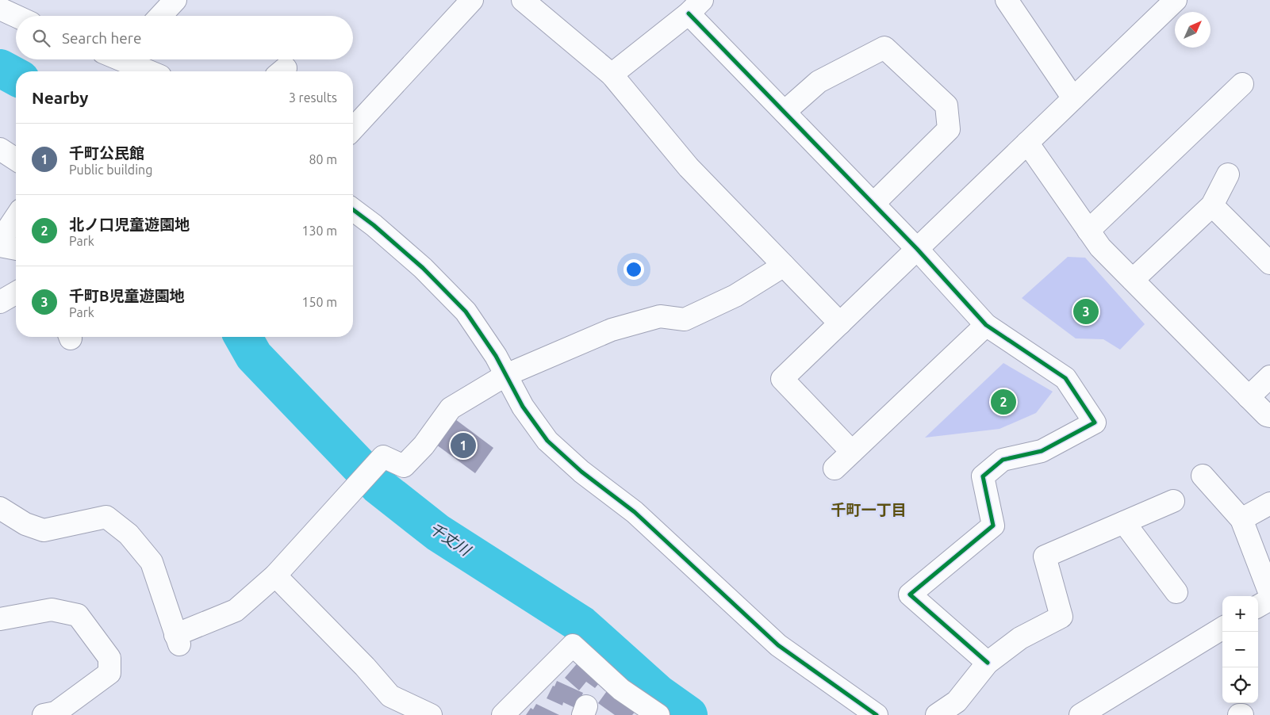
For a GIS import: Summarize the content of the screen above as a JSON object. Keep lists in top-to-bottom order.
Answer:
{
  "districts": ["千町一丁目"],
  "water": ["千丈川"],
  "north": "top right",
  "page": {
    "search": "Search here",
    "heading": ["Nearby", "3 results"],
    "list": [
      {
        "mark": "1",
        "name": "千町公民館",
        "note": "Public building",
        "value": "80 m"
      },
      {
        "mark": "2",
        "name": "北ノ口児童遊園地",
        "note": "Park",
        "value": "130 m"
      },
      {
        "mark": "3",
        "name": "千町B児童遊園地",
        "note": "Park",
        "value": "150 m"
      }
    ],
    "pins": ["3", "2", "1"],
    "map_buttons": ["+", "−"]
  }
}
